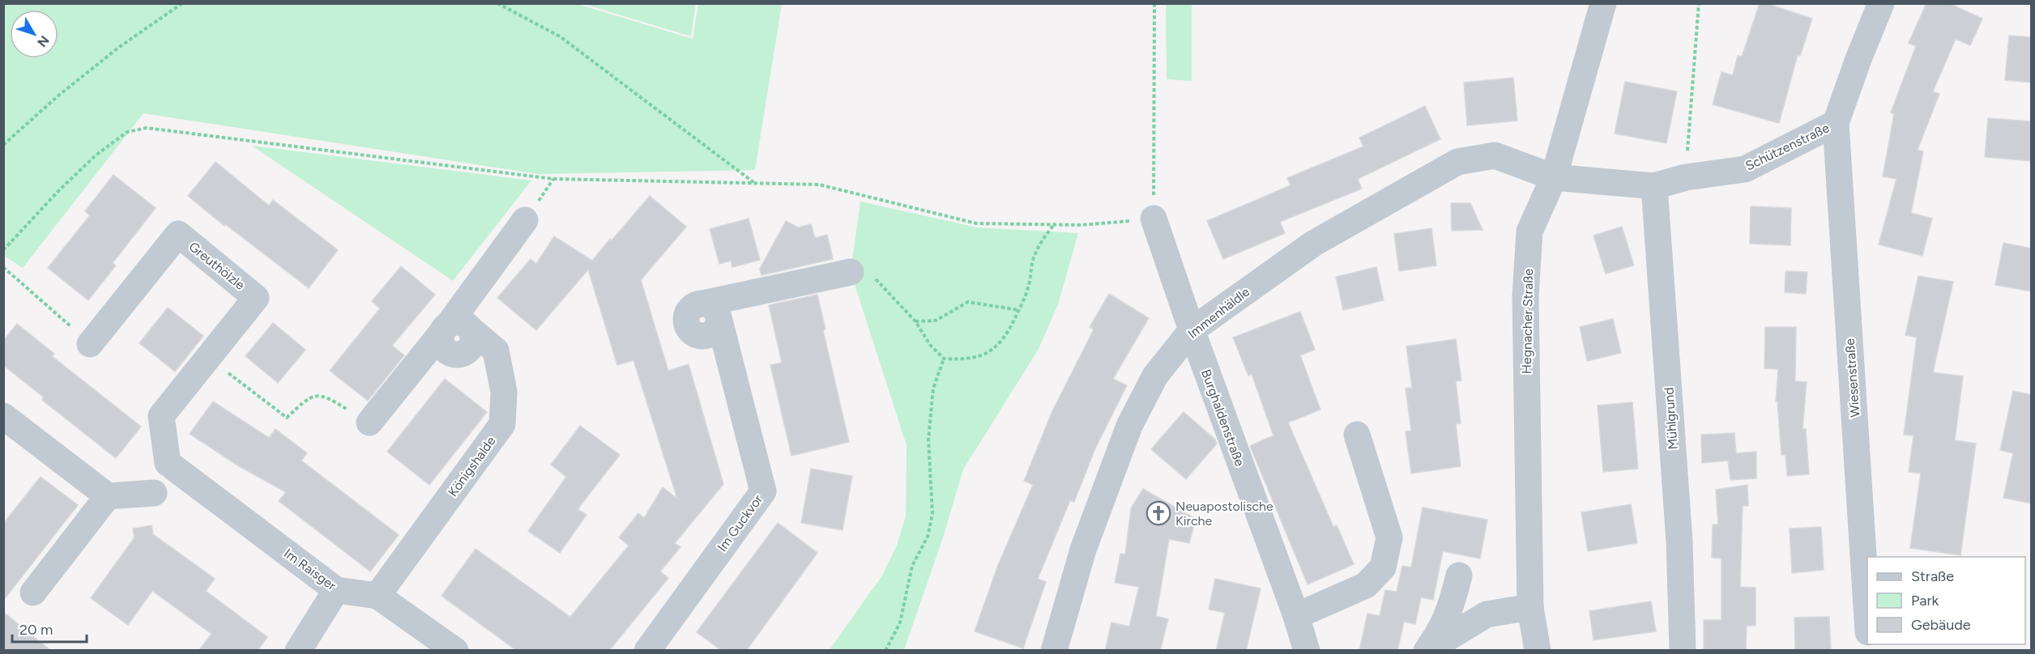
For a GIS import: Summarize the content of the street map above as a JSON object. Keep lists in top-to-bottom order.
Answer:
{
  "streets": {
    "street": [
      "Schützenstraße",
      "Greuthölzle",
      "Immenhäldle",
      "Hegnacher Straße",
      "Wiesenstraße",
      "Burghaldenstraße",
      "Mühlgrund",
      "Königshalde",
      "Im Guckvor",
      "Im Raisger"
    ]
  },
  "crossings": [
    ["Schützenstraße", "Immenhäldle"],
    ["Schützenstraße", "Hegnacher Straße"],
    ["Schützenstraße", "Wiesenstraße"],
    ["Schützenstraße", "Mühlgrund"],
    ["Greuthölzle", "Im Raisger"],
    ["Immenhäldle", "Hegnacher Straße"],
    ["Immenhäldle", "Burghaldenstraße"],
    ["Königshalde", "Im Raisger"]
  ],
  "places": {
    "church": ["Neuapostolische Kirche"]
  },
  "legend": ["Straße", "Park", "Gebäude"],
  "scale_bar": "20 m",
  "north": "bottom right"
}
